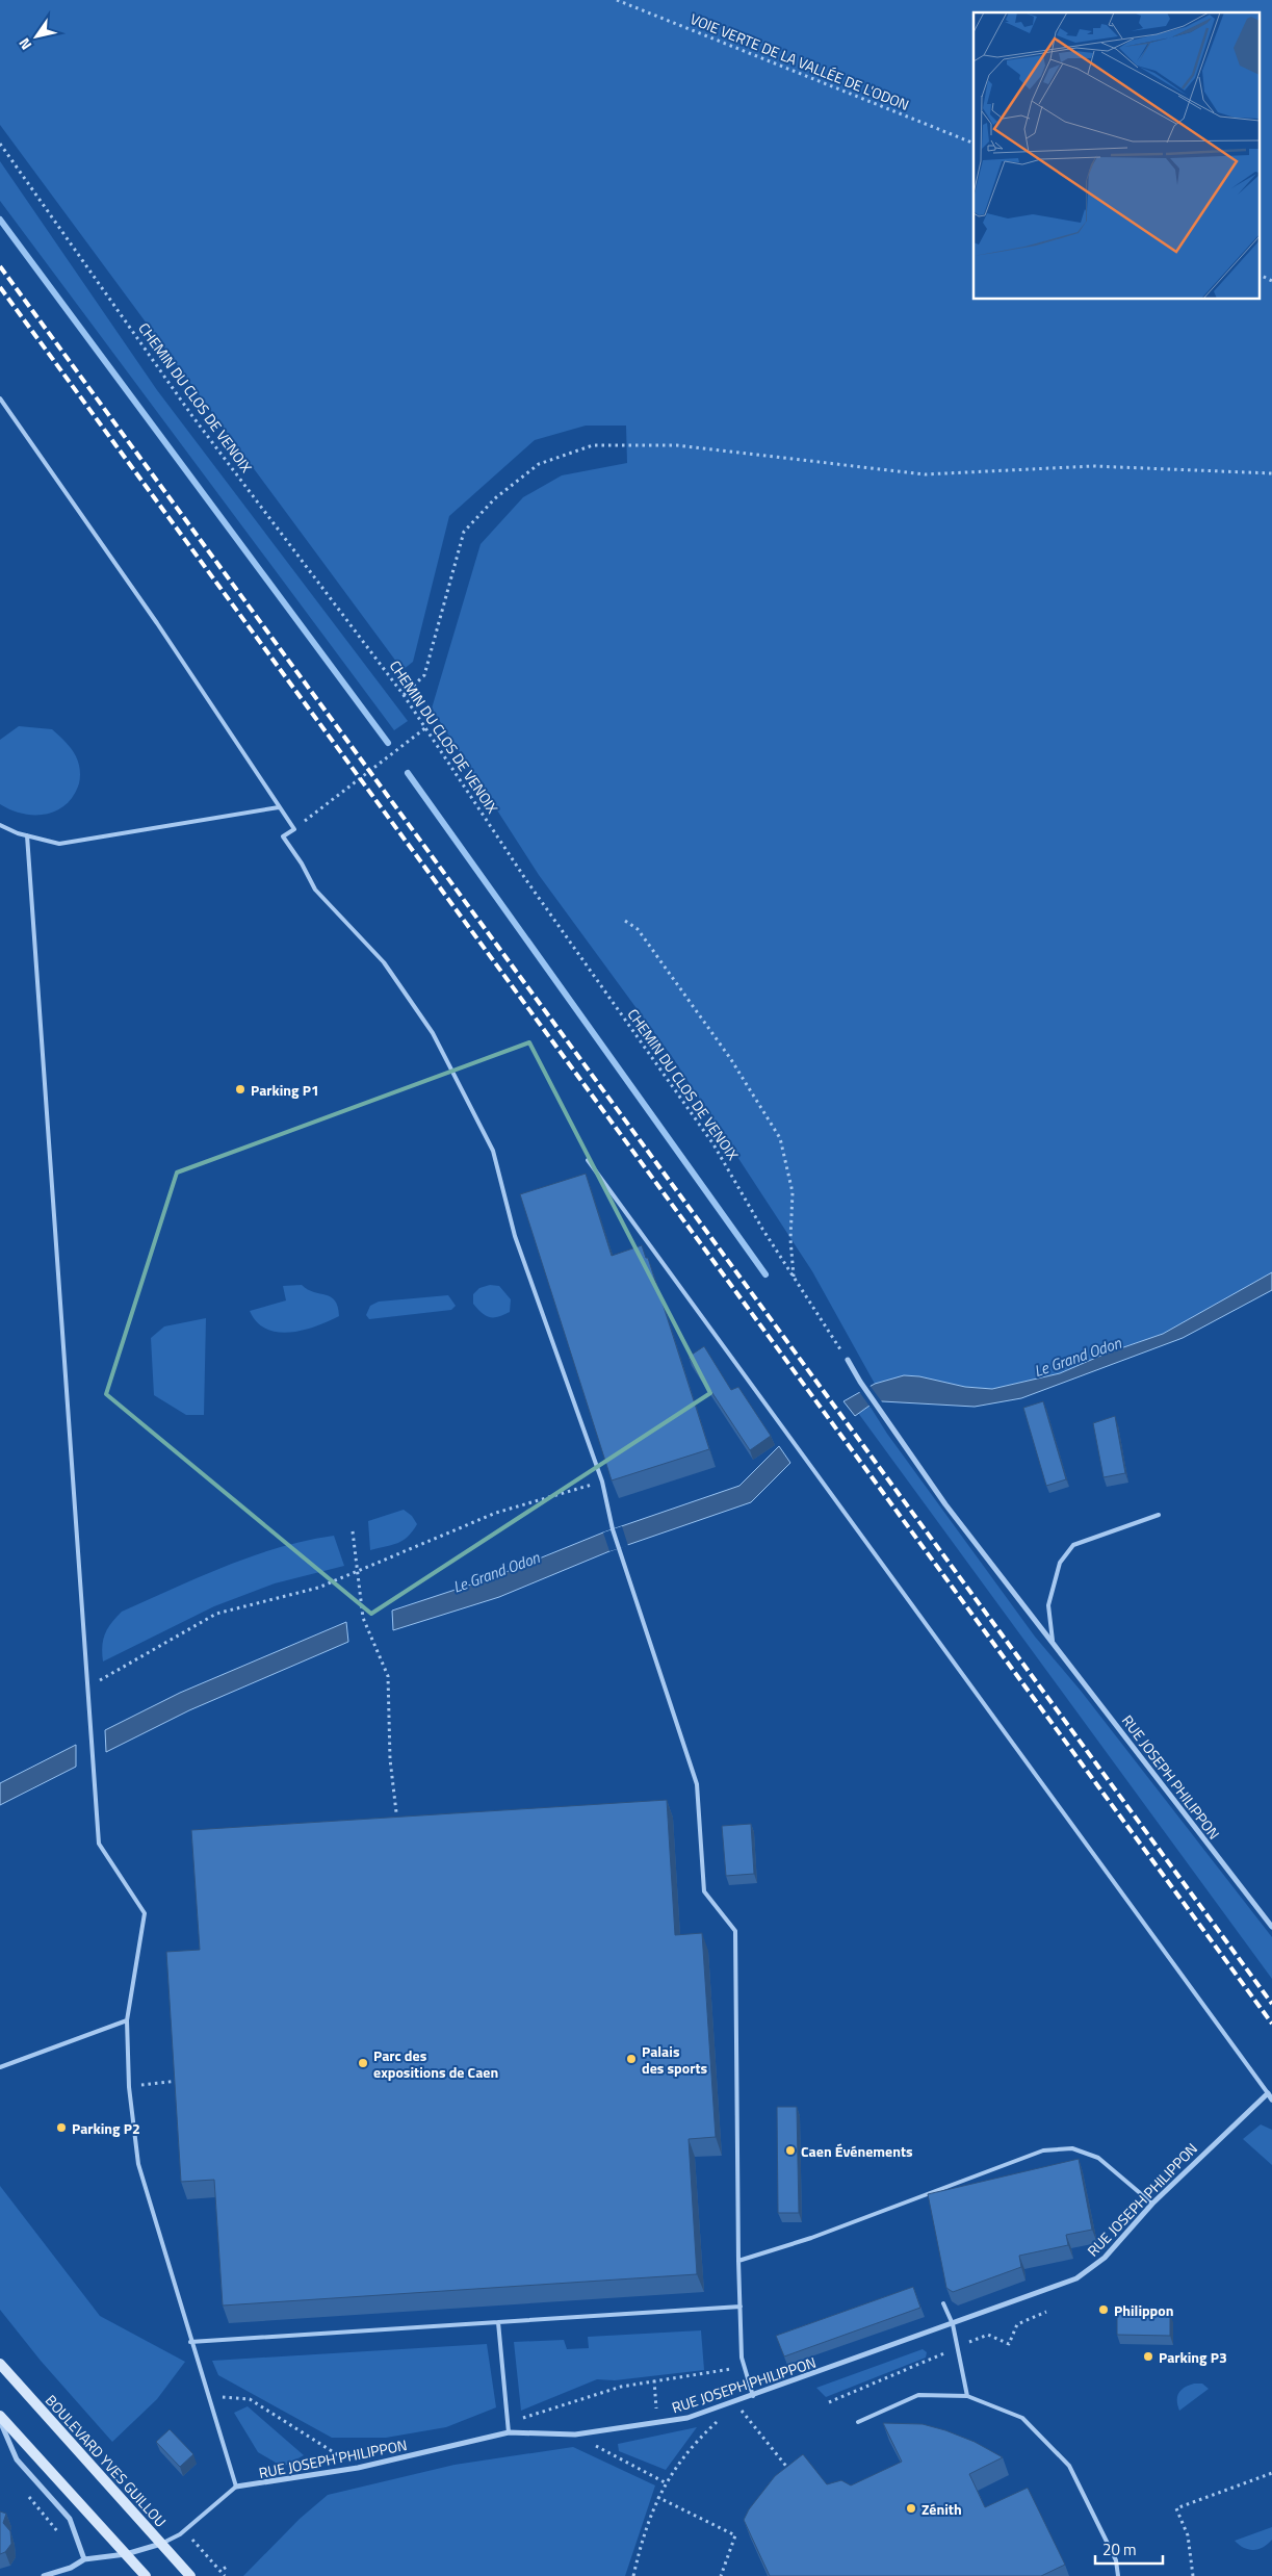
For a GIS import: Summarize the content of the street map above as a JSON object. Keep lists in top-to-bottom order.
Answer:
{
  "streets": {
    "main road": ["BOULEVARD YVES GUILLOU"],
    "street": ["RUE JOSEPH PHILIPPON"],
    "path": ["VOIE VERTE DE LA VALLÉE DE L'ODON", "CHEMIN DU CLOS DE VENOIX"]
  },
  "crossings": [
    ["CHEMIN DU CLOS DE VENOIX", "RUE JOSEPH PHILIPPON"]
  ],
  "water": ["Le Grand Odon"],
  "places": [
    "Parking P1",
    "Palais des sports",
    "Parc des expositions de Caen",
    "Parking P2",
    "Caen Événements",
    "Philippon",
    "Parking P3",
    "Zénith"
  ],
  "scale_bar": "20 m",
  "north": "bottom left"
}
